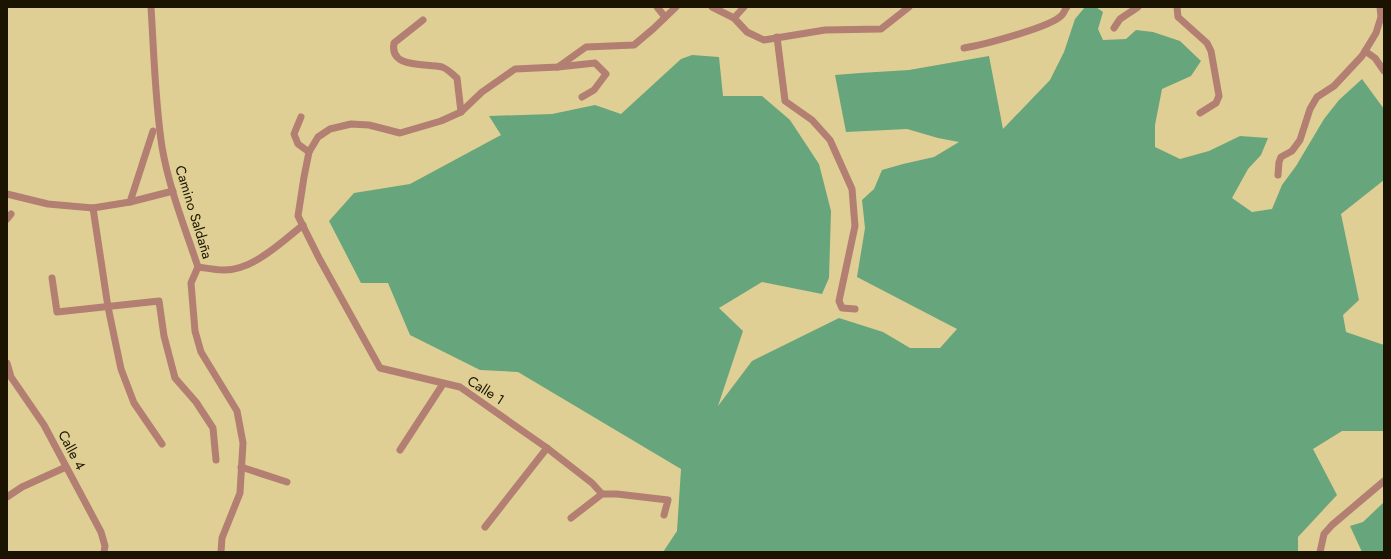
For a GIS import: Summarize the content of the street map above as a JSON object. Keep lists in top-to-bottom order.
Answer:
{
  "streets": {
    "street": ["Camino Saldaña", "Calle 1", "Calle 4"]
  }
}
